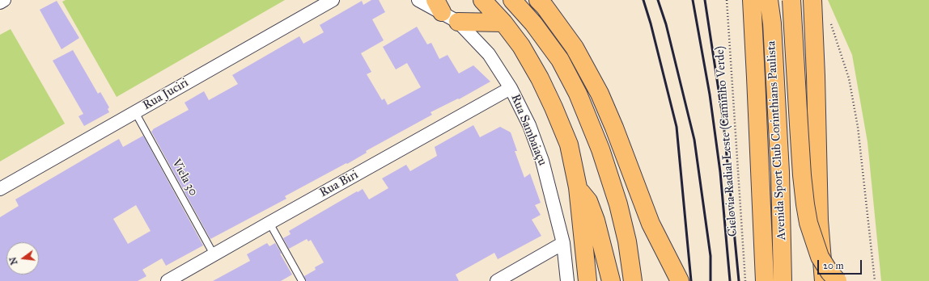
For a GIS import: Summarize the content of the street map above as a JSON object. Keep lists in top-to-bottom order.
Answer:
{
  "streets": {
    "main road": ["Avenida Sport Club Corinthians Paulista"],
    "street": ["Rua Juciri", "Rua Sambaiaçu", "Rua Biri"],
    "lane": ["Viela 30"],
    "path": ["Ciclovia Radial Leste (Caminho Verde)"]
  },
  "crossings": [
    ["Rua Juciri", "Viela 30"],
    ["Rua Sambaiaçu", "Rua Biri"],
    ["Viela 30", "Rua Biri"]
  ],
  "scale_bar": "20 m",
  "north": "left"
}
